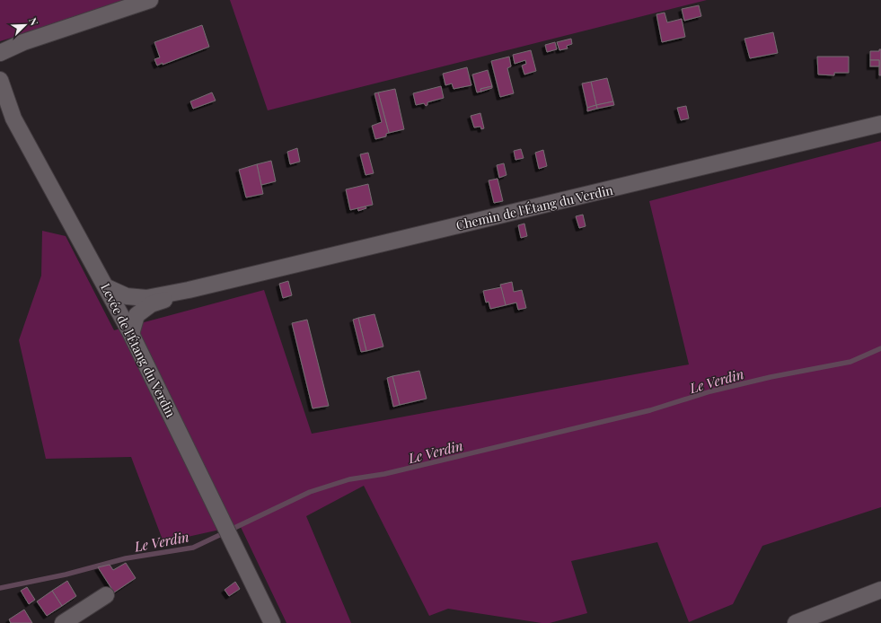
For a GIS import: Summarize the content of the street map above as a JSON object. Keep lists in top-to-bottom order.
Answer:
{
  "streets": {
    "street": ["Chemin de l'Étang du Verdin", "Levée de l'Étang du Verdin"]
  },
  "crossings": [
    ["Chemin de l'Étang du Verdin", "Levée de l'Étang du Verdin"]
  ],
  "water": ["Le Verdin"],
  "north": "top right"
}
